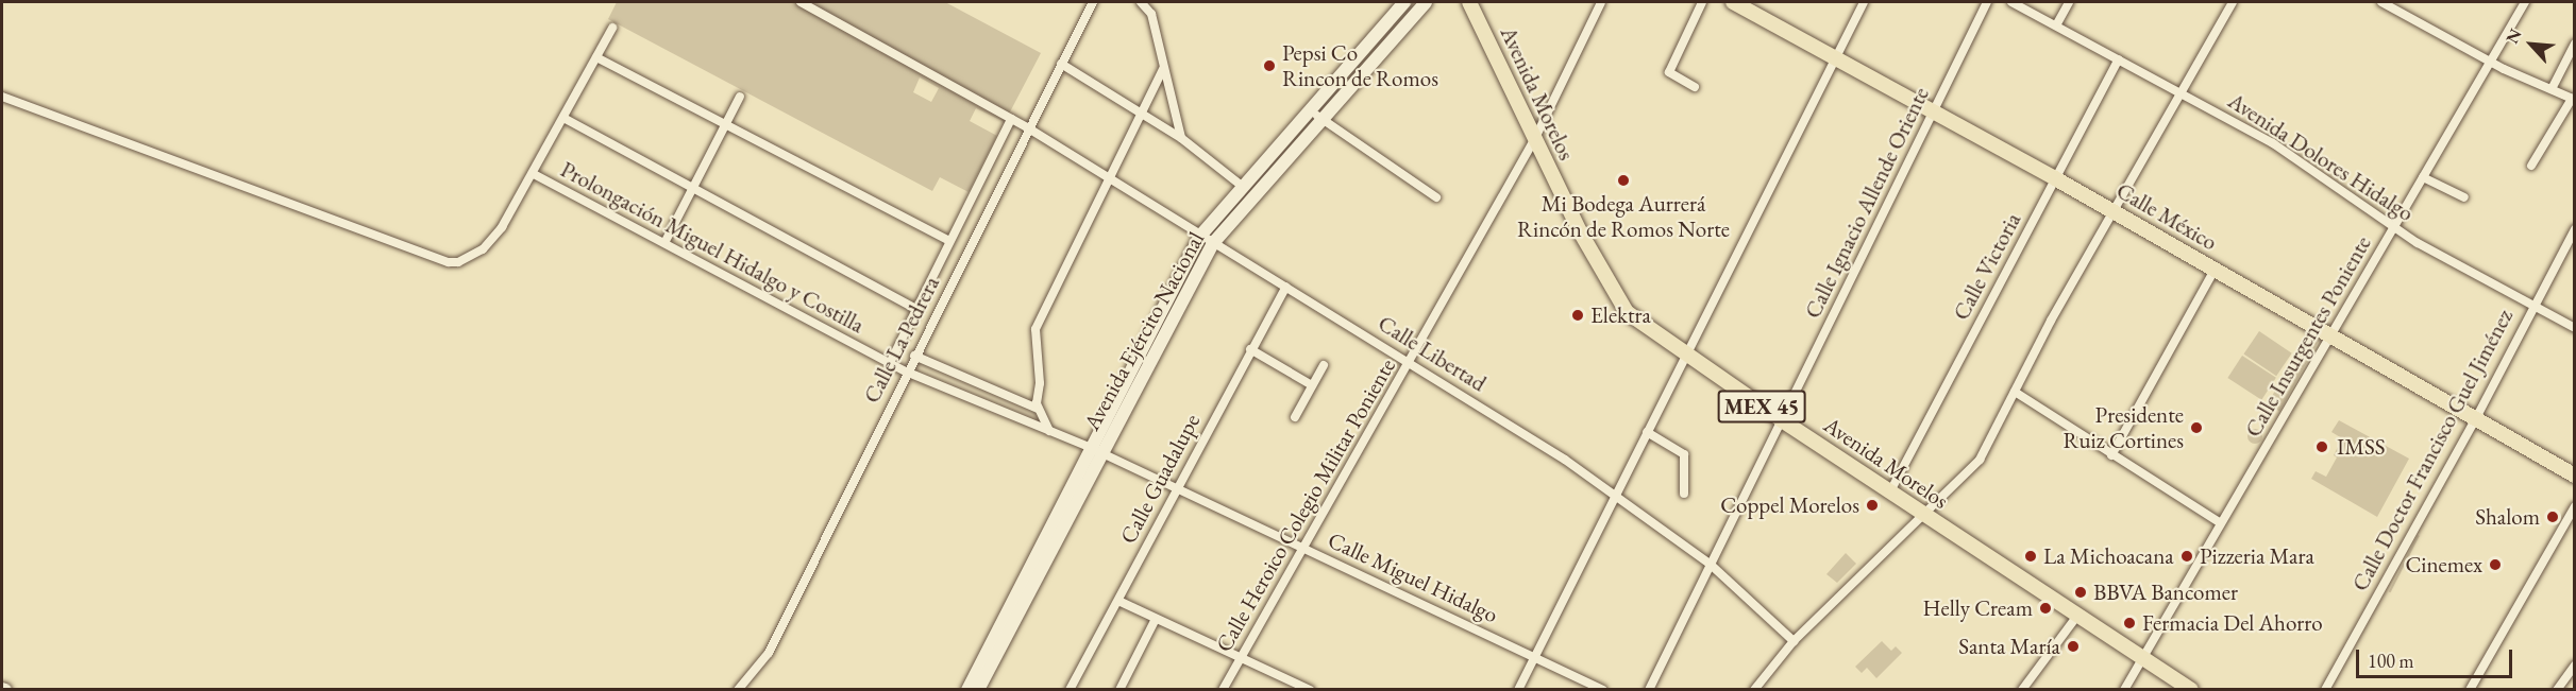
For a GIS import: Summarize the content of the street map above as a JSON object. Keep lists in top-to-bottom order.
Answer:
{
  "streets": {
    "main road": [
      "Avenida Morelos",
      "Calle México",
      "Avenida Ejército Nacional",
      "MEX 45"
    ],
    "street": [
      "Avenida Dolores Hidalgo",
      "Calle Ignacio Allende Oriente",
      "Prolongación Miguel Hidalgo y Costilla",
      "Calle Victoria",
      "Calle Insurgentes Poniente",
      "Calle La Pedrera",
      "Calle Libertad",
      "Calle Doctor Francisco Guel Jiménez",
      "Calle Guadalupe",
      "Calle Heroico Colegio Militar Poniente",
      "Calle Miguel Hidalgo"
    ]
  },
  "crossings": [
    ["Avenida Morelos", "Calle Ignacio Allende Oriente"],
    ["Avenida Morelos", "Calle Victoria"],
    ["Avenida Morelos", "Calle Insurgentes Poniente"],
    ["Avenida Morelos", "Calle Heroico Colegio Militar Poniente"],
    ["Avenida Dolores Hidalgo", "Calle Victoria"],
    ["Avenida Dolores Hidalgo", "Calle Insurgentes Poniente"],
    ["Avenida Dolores Hidalgo", "Calle Doctor Francisco Guel Jiménez"],
    ["Calle Ignacio Allende Oriente", "Calle México"],
    ["Calle Ignacio Allende Oriente", "Calle Libertad"],
    ["Calle México", "Calle Victoria"],
    ["Calle México", "Calle Insurgentes Poniente"],
    ["Calle México", "Calle Doctor Francisco Guel Jiménez"],
    ["Prolongación Miguel Hidalgo y Costilla", "Calle La Pedrera"],
    ["Avenida Ejército Nacional", "Calle Libertad"],
    ["Avenida Ejército Nacional", "Calle Miguel Hidalgo"],
    ["Calle La Pedrera", "Calle Libertad"],
    ["Calle Libertad", "Calle Guadalupe"],
    ["Calle Libertad", "Calle Heroico Colegio Militar Poniente"],
    ["Calle Guadalupe", "Calle Miguel Hidalgo"],
    ["Calle Heroico Colegio Militar Poniente", "Calle Miguel Hidalgo"]
  ],
  "places": [
    "Pepsi Co Rincon de Romos",
    "Mi Bodega Aurrerá Rincón de Romos Norte",
    "Elektra",
    "Presidente Ruiz Cortines",
    "IMSS",
    "Coppel Morelos",
    "Shalom",
    "La Michoacana",
    "Pizzeria Mara",
    "Cinemex",
    "BBVA Bancomer",
    "Helly Cream",
    "Fermacia Del Ahorro",
    "Santa María"
  ],
  "scale_bar": "100 m",
  "north": "top left"
}
